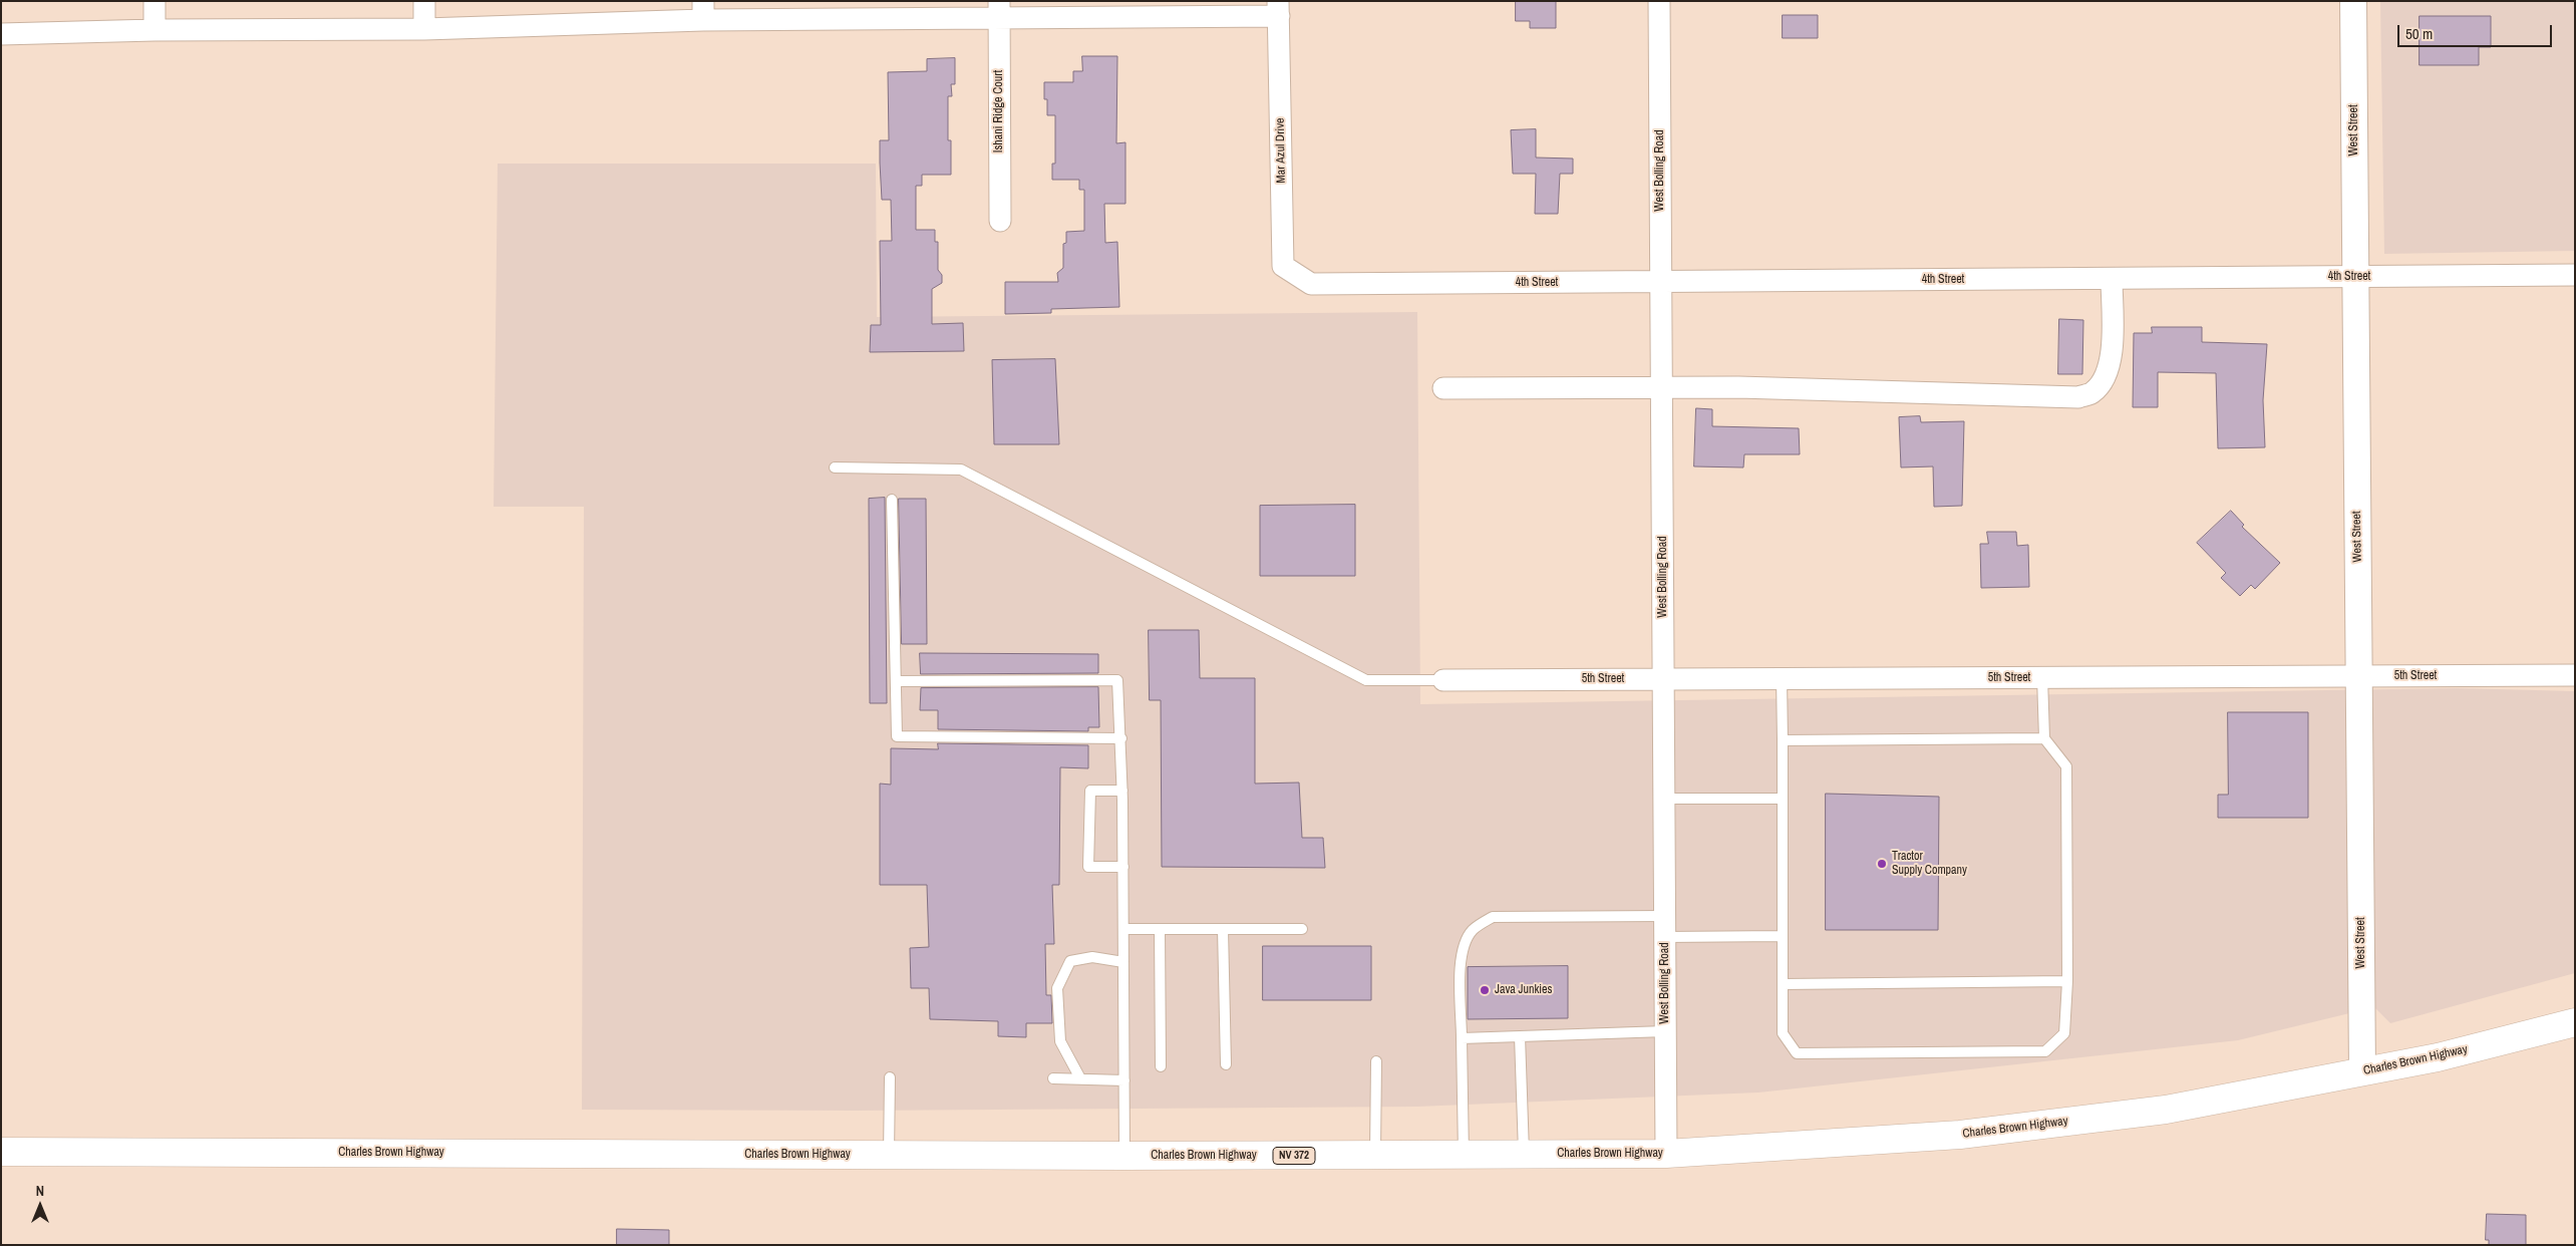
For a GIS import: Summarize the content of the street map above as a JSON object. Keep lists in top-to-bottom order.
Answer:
{
  "streets": {
    "main road": ["Charles Brown Highway", "NV 372"],
    "street": [
      "Ishani Ridge Court",
      "West Street",
      "Mar Azul Drive",
      "West Bolling Road",
      "4th Street",
      "5th Street"
    ]
  },
  "crossings": [
    ["West Street", "4th Street"],
    ["West Street", "5th Street"],
    ["West Street", "Charles Brown Highway"],
    ["Mar Azul Drive", "4th Street"],
    ["West Bolling Road", "4th Street"],
    ["West Bolling Road", "5th Street"],
    ["West Bolling Road", "Charles Brown Highway"]
  ],
  "places": ["Tractor Supply Company", "Java Junkies"],
  "scale_bar": "50 m",
  "north": "top"
}
